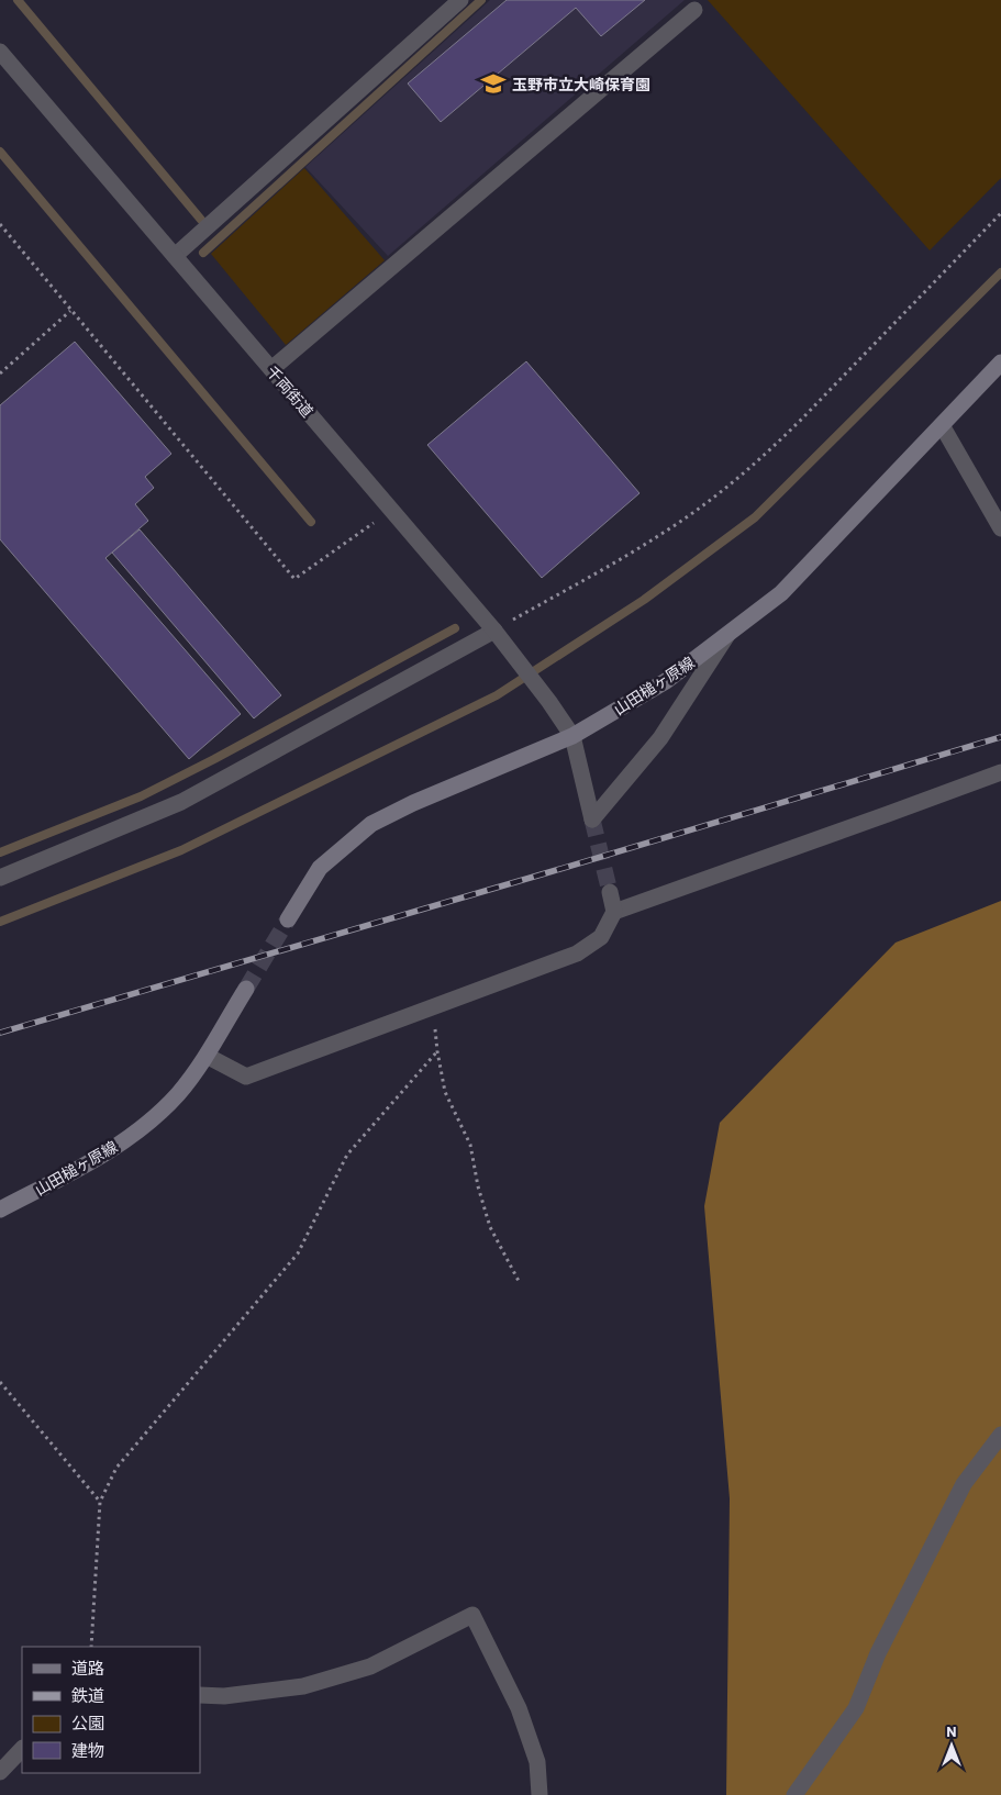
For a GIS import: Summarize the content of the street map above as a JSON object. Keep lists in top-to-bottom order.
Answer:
{
  "streets": {
    "main road": ["山田槌ヶ原線"],
    "street": ["千両街道"]
  },
  "crossings": [
    ["千両街道", "山田槌ヶ原線"]
  ],
  "places": {
    "school or university": ["玉野市立大崎保育園"]
  },
  "legend": [
    "道路",
    "鉄道",
    "公園",
    "建物"
  ],
  "north": "top"
}
